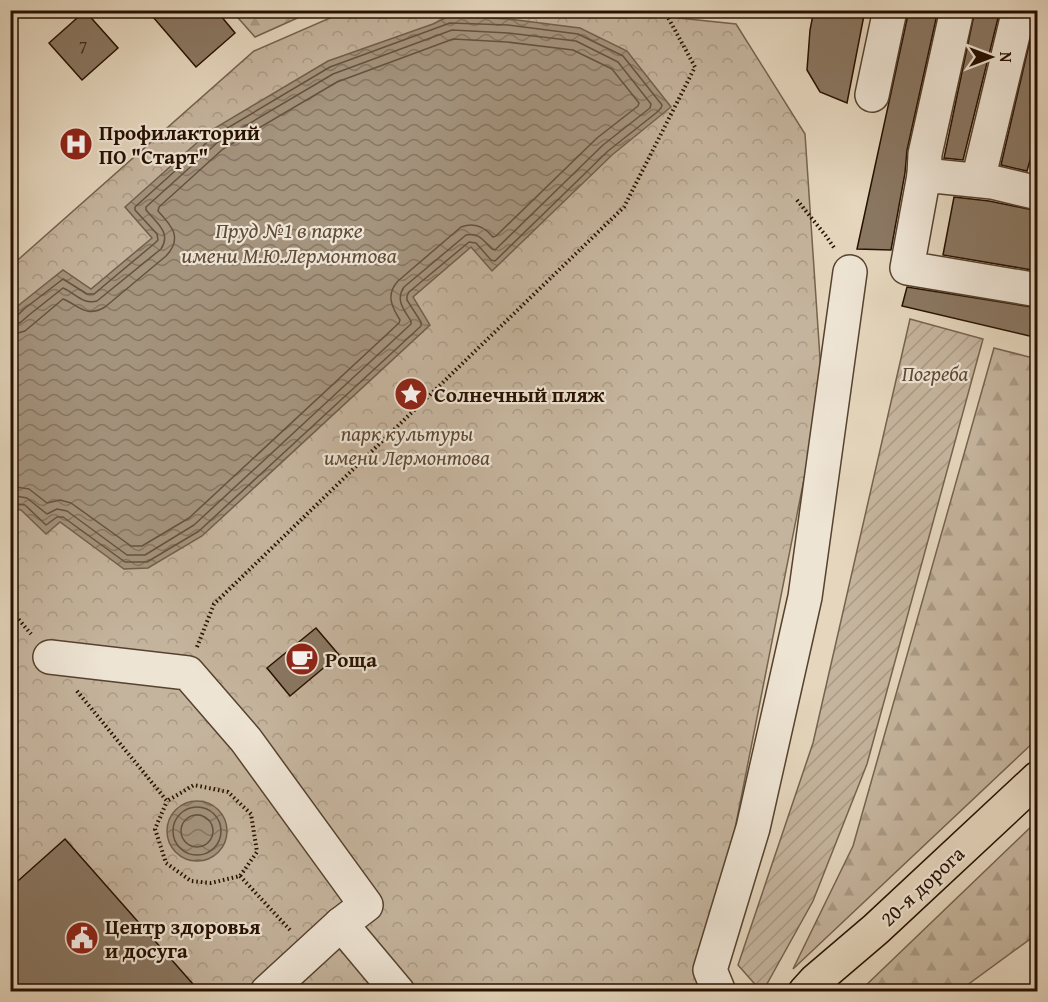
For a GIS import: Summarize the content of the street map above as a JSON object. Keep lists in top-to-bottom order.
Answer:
{
  "streets": {
    "main road": ["20-я дорога"]
  },
  "water": ["Пруд №1 в парке имени М.Ю.Лермонтова"],
  "parks": ["Погреба", "парк культуры имени Лермонтова"],
  "places": {
    "hospital": ["Профилакторий ПО \"Старт\""],
    "place": ["Солнечный пляж"],
    "cafe": ["Роща"],
    "public building": ["Центр здоровья и досуга"]
  },
  "house_numbers": ["7"],
  "north": "right"
}
